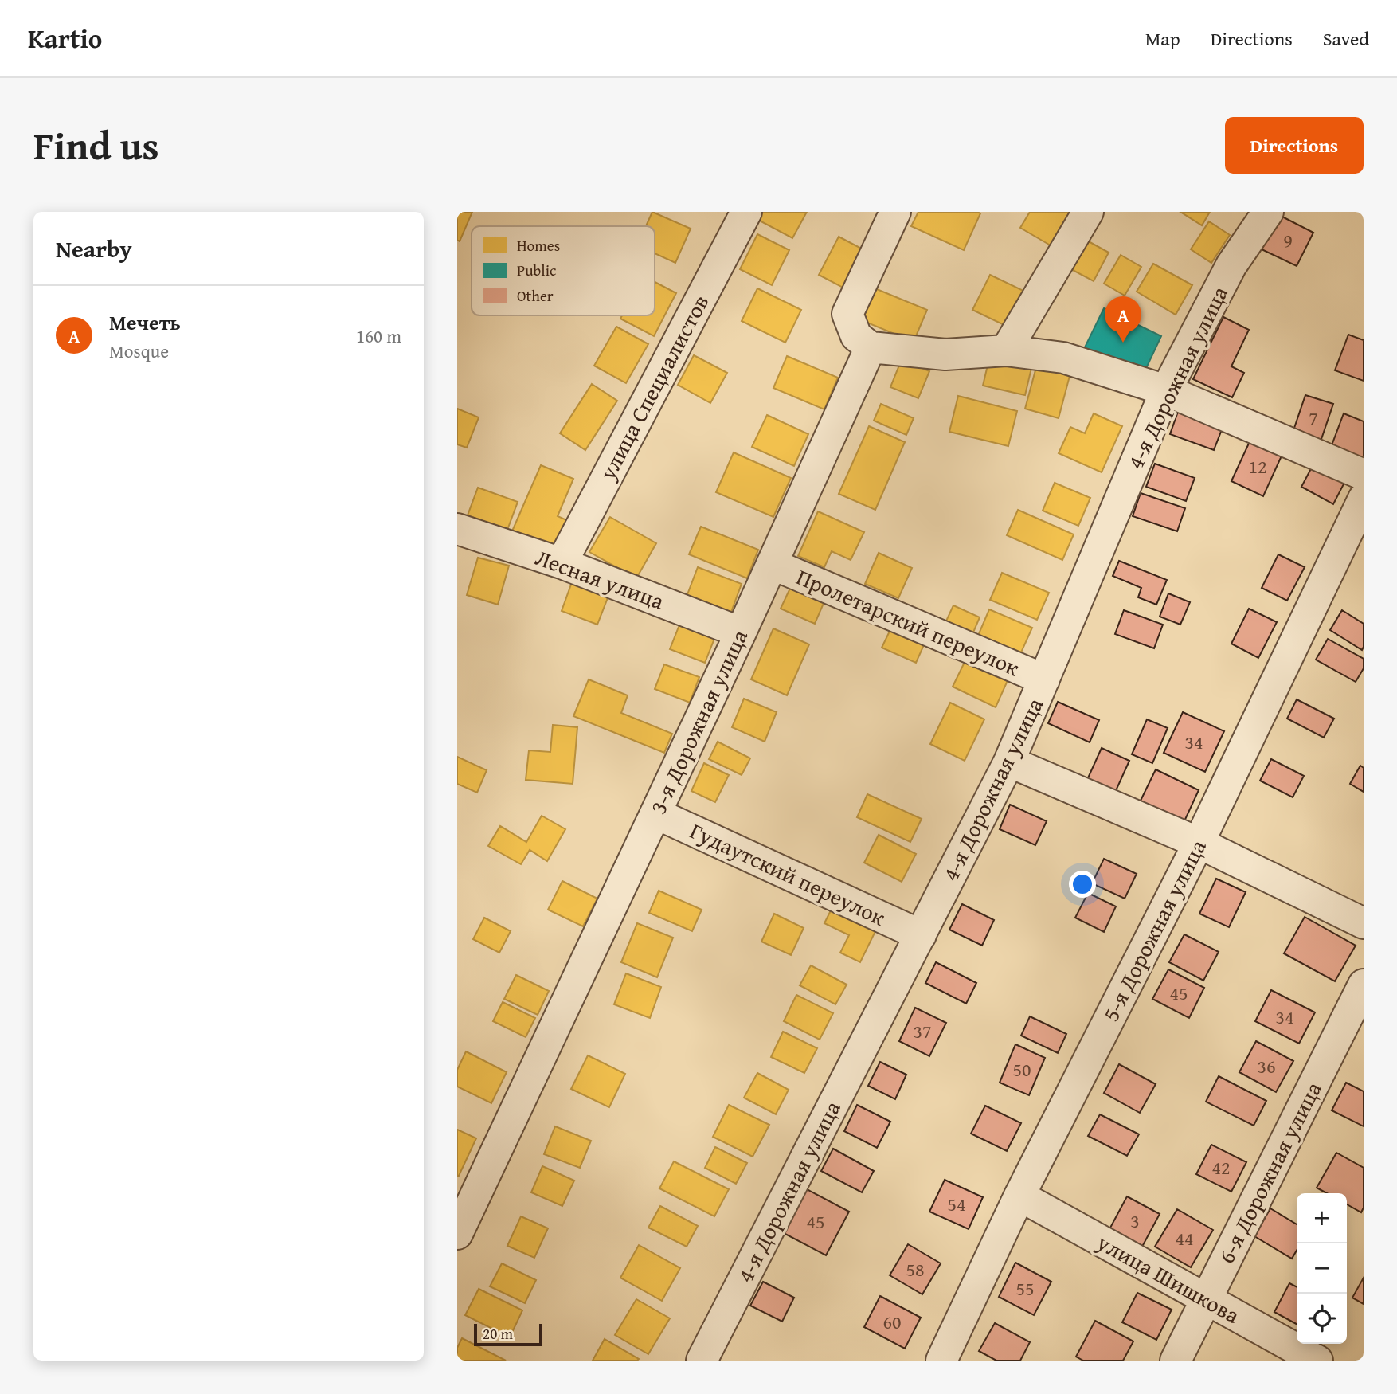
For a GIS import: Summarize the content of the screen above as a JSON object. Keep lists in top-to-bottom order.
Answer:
{
  "streets": {
    "street": [
      "4-я Дорожная улица",
      "улица Специалистов",
      "Лесная улица",
      "Пролетарский переулок",
      "3-я Дорожная улица",
      "Гудаутский переулок",
      "5-я Дорожная улица",
      "6-я Дорожная улица",
      "улица Шишкова"
    ]
  },
  "crossings": [
    ["4-я Дорожная улица", "Пролетарский переулок"],
    ["4-я Дорожная улица", "Гудаутский переулок"],
    ["улица Специалистов", "Лесная улица"],
    ["Лесная улица", "3-я Дорожная улица"],
    ["Пролетарский переулок", "3-я Дорожная улица"],
    ["3-я Дорожная улица", "Гудаутский переулок"],
    ["5-я Дорожная улица", "улица Шишкова"],
    ["6-я Дорожная улица", "улица Шишкова"]
  ],
  "house_numbers": [
    "9",
    "7",
    "12",
    "34",
    "45",
    "34",
    "37",
    "36",
    "50",
    "42",
    "54",
    "3",
    "45",
    "44",
    "58",
    "55",
    "60"
  ],
  "legend": ["Homes", "Public", "Other"],
  "scale_bar": "20 m",
  "page": {
    "header": "Kartio",
    "nav": ["Map", "Directions", "Saved"],
    "title": "Find us",
    "buttons": "Directions",
    "heading": "Nearby",
    "list": [
      {
        "mark": "A",
        "name": "Мечеть",
        "note": "Mosque",
        "value": "160 m"
      }
    ],
    "pins": "A",
    "map_buttons": ["+", "−"],
    "scale": "20 m"
  }
}
